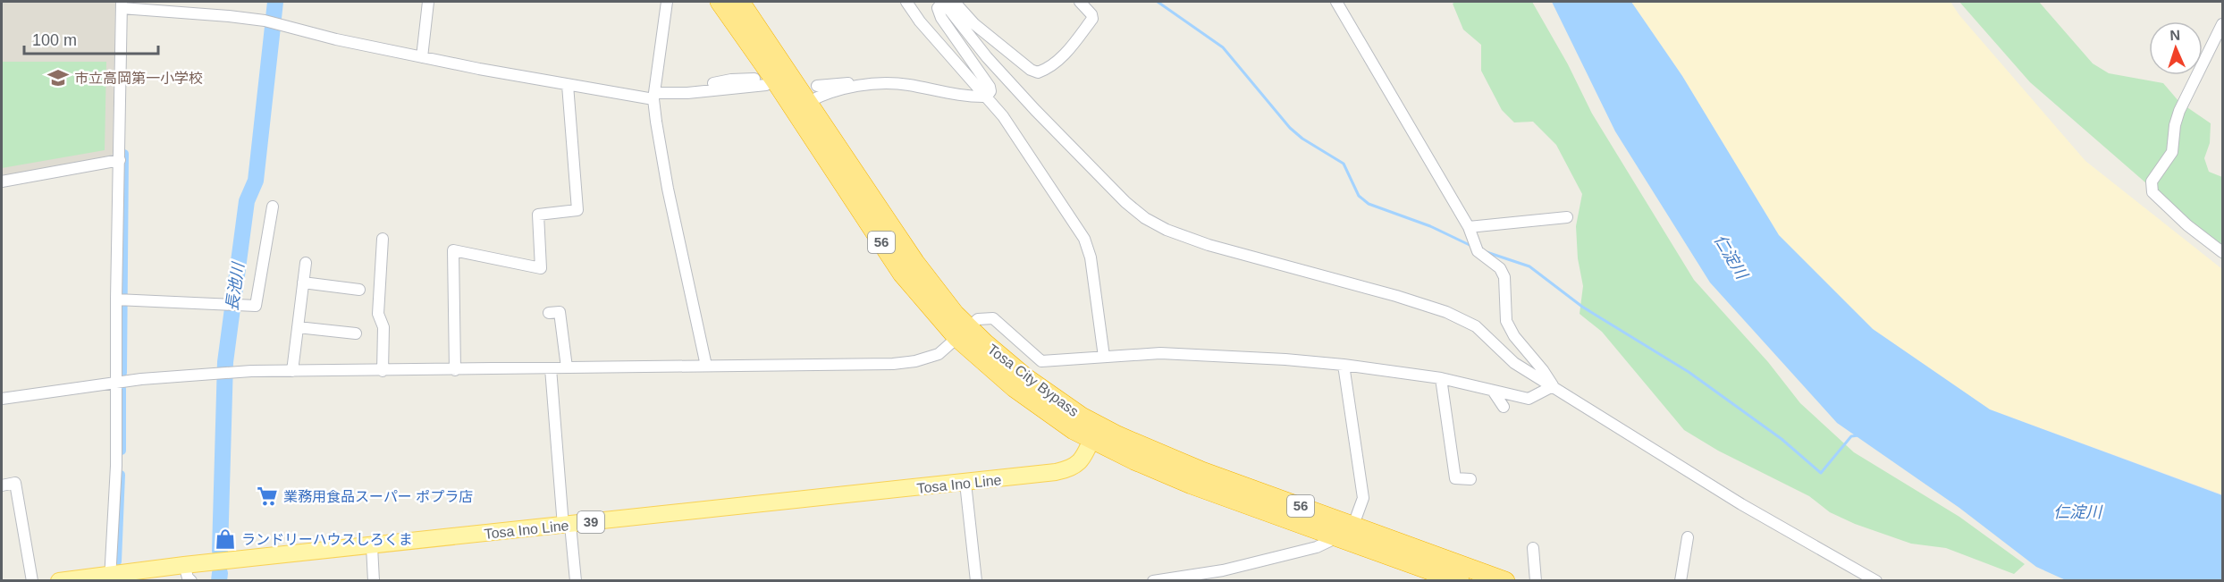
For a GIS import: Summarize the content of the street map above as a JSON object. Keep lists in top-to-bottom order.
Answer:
{
  "streets": {
    "highway": ["56", "Tosa City Bypass"],
    "main road": ["Tosa Ino Line", "39"]
  },
  "crossings": [
    ["Tosa City Bypass", "Tosa Ino Line"]
  ],
  "water": ["仁淀川", "長池川"],
  "places": {
    "school or university": ["市立高岡第一小学校"],
    "supermarket": ["業務用食品スーパー ポプラ店"],
    "shop": ["ランドリーハウスしろくま"]
  },
  "scale_bar": "100 m",
  "north": "top"
}
